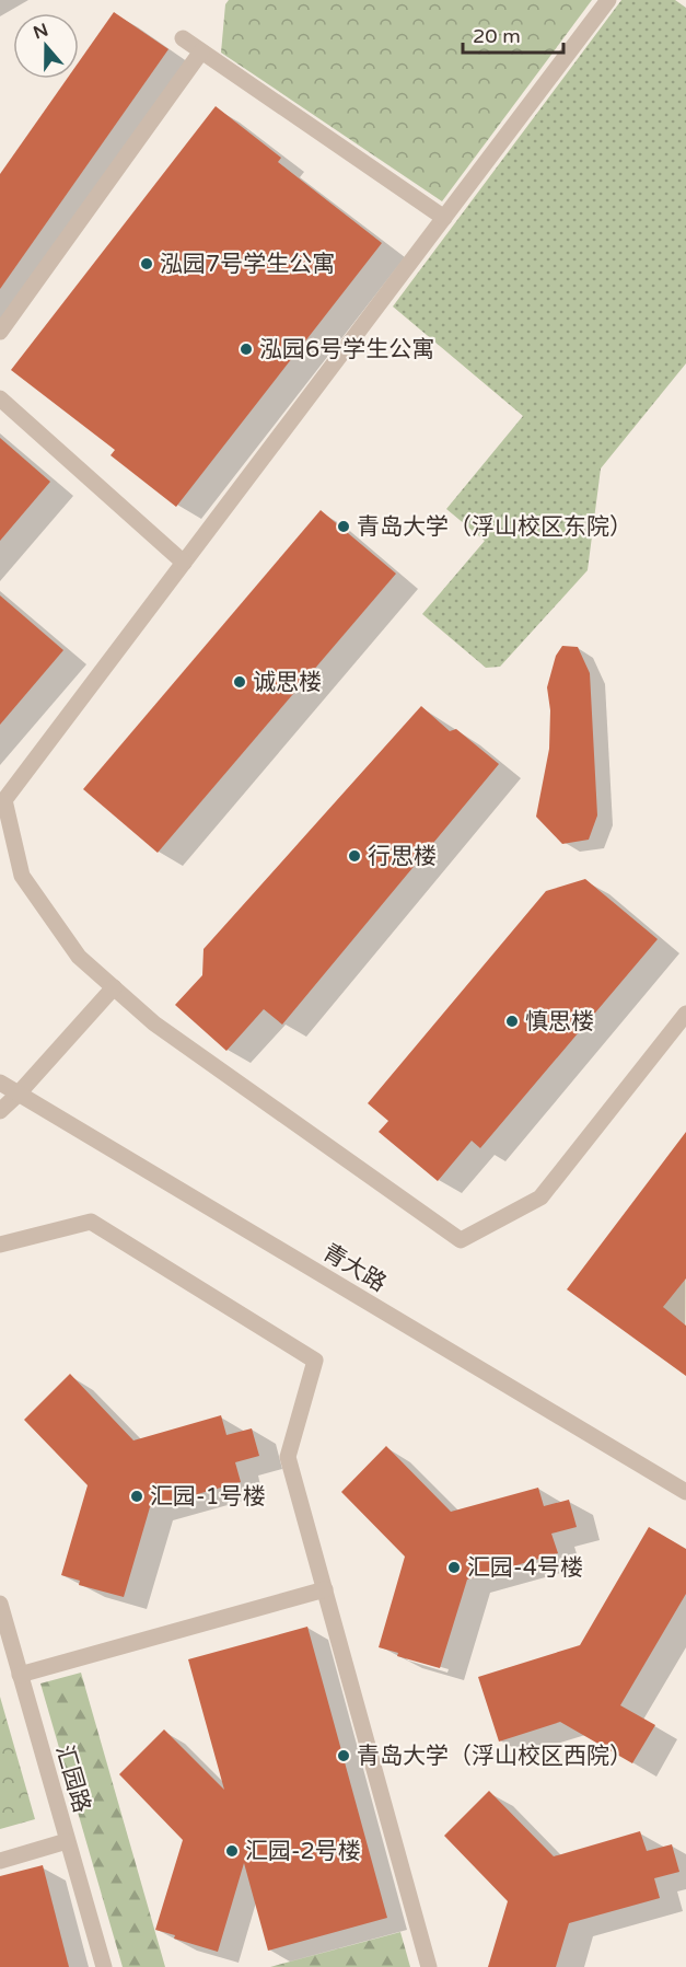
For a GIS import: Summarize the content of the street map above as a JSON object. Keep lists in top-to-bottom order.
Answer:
{
  "streets": {
    "street": ["青大路", "汇园路"]
  },
  "places": [
    "泓园7号学生公寓",
    "泓园6号学生公寓",
    "青岛大学（浮山校区东院）",
    "诚思楼",
    "行思楼",
    "慎思楼",
    "汇园-1号楼",
    "汇园-4号楼",
    "青岛大学（浮山校区西院）",
    "汇园-2号楼"
  ],
  "scale_bar": "20 m",
  "north": "top"
}
